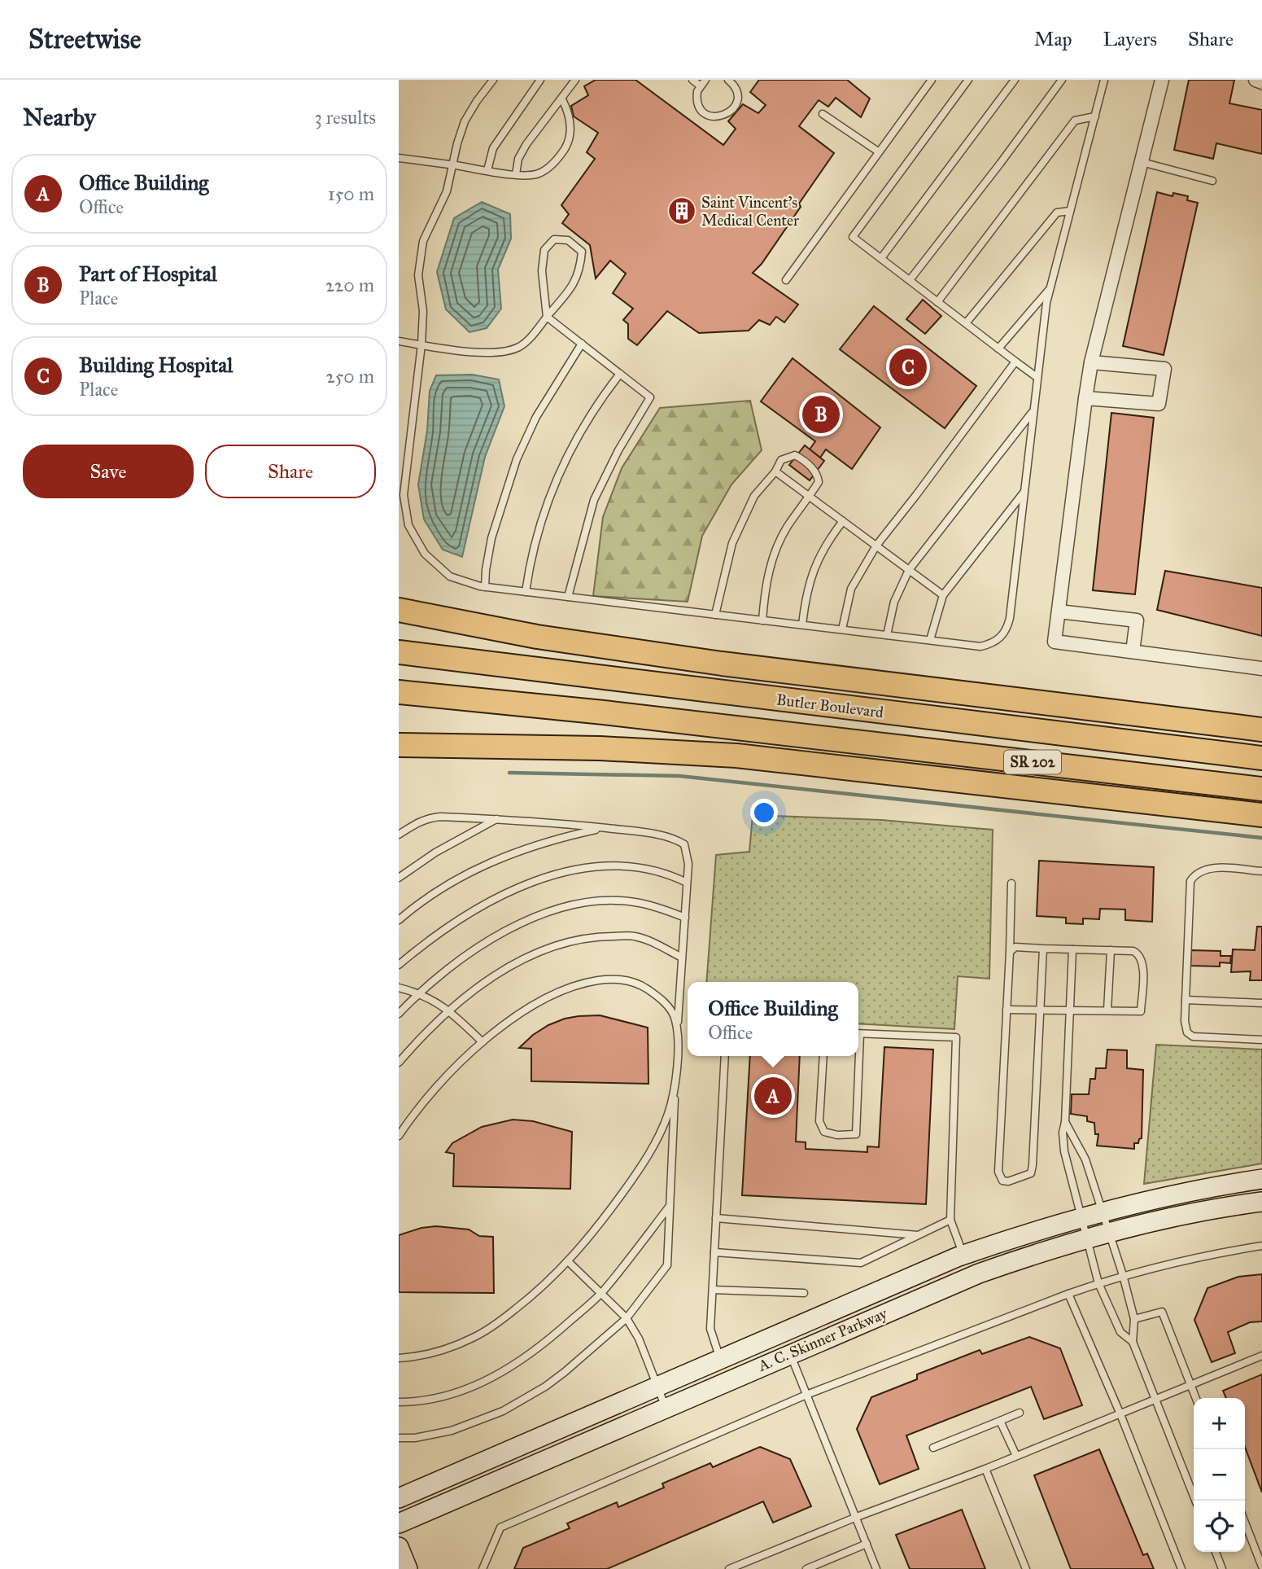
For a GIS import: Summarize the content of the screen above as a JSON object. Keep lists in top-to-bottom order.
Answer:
{
  "streets": {
    "highway": ["Butler Boulevard", "SR 202"],
    "main road": ["A. C. Skinner Parkway"]
  },
  "places": {
    "building": ["Saint Vincent's Medical Center"]
  },
  "page": {
    "header": "Streetwise",
    "nav": ["Map", "Layers", "Share"],
    "heading": ["Nearby", "3 results"],
    "list": [
      {
        "mark": "A",
        "name": "Office Building",
        "note": "Office",
        "value": "150 m"
      },
      {
        "mark": "B",
        "name": "Part of Hospital",
        "note": "Place",
        "value": "220 m"
      },
      {
        "mark": "C",
        "name": "Building Hospital",
        "note": "Place",
        "value": "250 m"
      }
    ],
    "pins": ["C", "B", "A"],
    "buttons": ["Save", "Share"],
    "popup": ["Office Building", "Office"],
    "map_buttons": ["+", "−"]
  }
}
